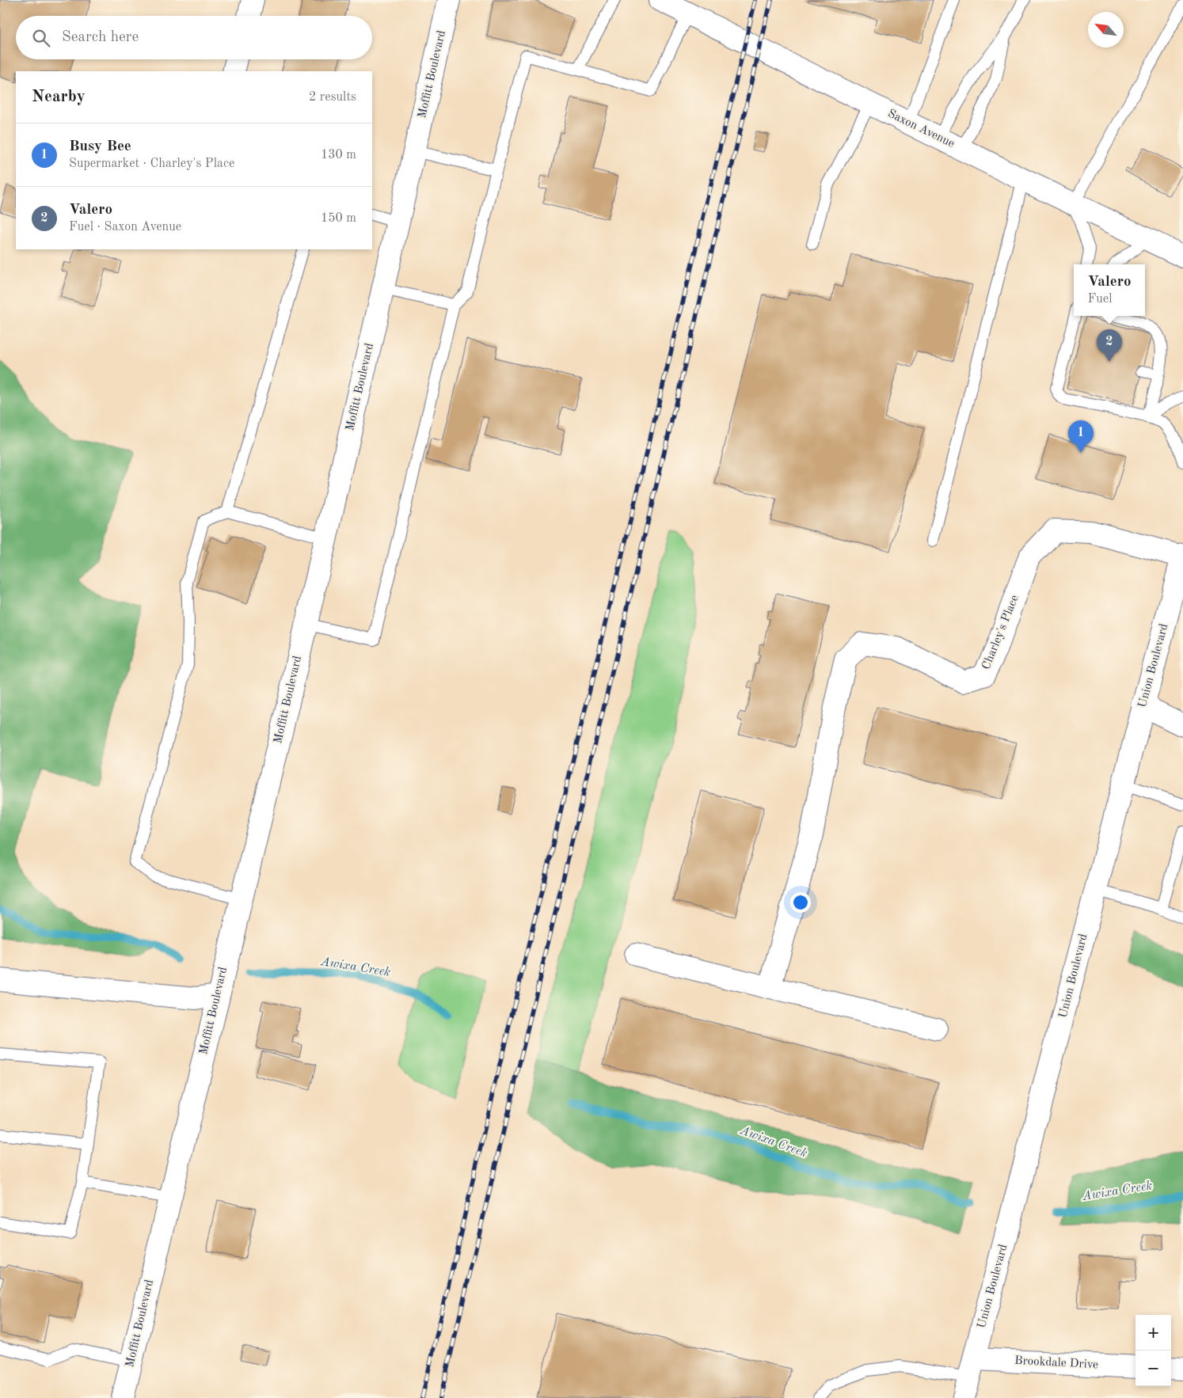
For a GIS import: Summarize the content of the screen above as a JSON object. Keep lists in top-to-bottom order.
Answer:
{
  "streets": {
    "street": [
      "Moffitt Boulevard",
      "Saxon Avenue",
      "Charley's Place",
      "Union Boulevard",
      "Brookdale Drive"
    ]
  },
  "crossings": [
    ["Charley's Place", "Union Boulevard"],
    ["Union Boulevard", "Brookdale Drive"]
  ],
  "water": ["Awixa Creek"],
  "north": "top left",
  "page": {
    "search": "Search here",
    "heading": ["Nearby", "2 results"],
    "list": [
      {
        "mark": "1",
        "name": "Busy Bee",
        "note": "Supermarket · Charley's Place",
        "value": "130 m"
      },
      {
        "mark": "2",
        "name": "Valero",
        "note": "Fuel · Saxon Avenue",
        "value": "150 m"
      }
    ],
    "popup": ["Valero", "Fuel"],
    "pins": ["2", "1"],
    "map_buttons": ["+", "−"]
  }
}
